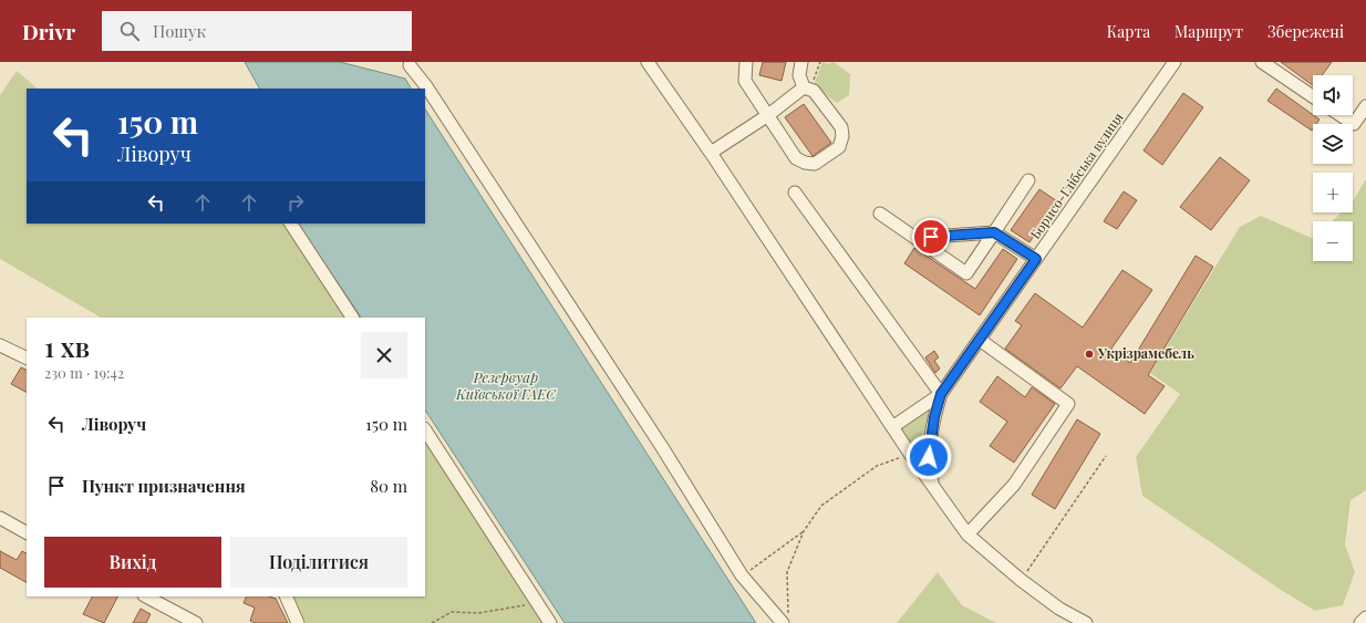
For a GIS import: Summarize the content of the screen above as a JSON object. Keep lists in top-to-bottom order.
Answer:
{
  "streets": {
    "street": ["Борисо-Глібська вулиця"]
  },
  "water": ["Резервуар Київської ГАЕС"],
  "places": ["Укрізрамебель"],
  "page": {
    "header": "Drivr",
    "search": "Пошук",
    "nav": ["Карта", "Маршрут", "Збережені"],
    "map_buttons": ["+", "−"],
    "turn": ["150 m", "Ліворуч"],
    "heading": ["1 хв", "230 m · 19:42"],
    "list": [
      {
        "name": "Ліворуч",
        "value": "150 m"
      },
      {
        "name": "Пункт призначення",
        "value": "80 m"
      }
    ],
    "buttons": ["Вихід", "Поділитися"]
  }
}
